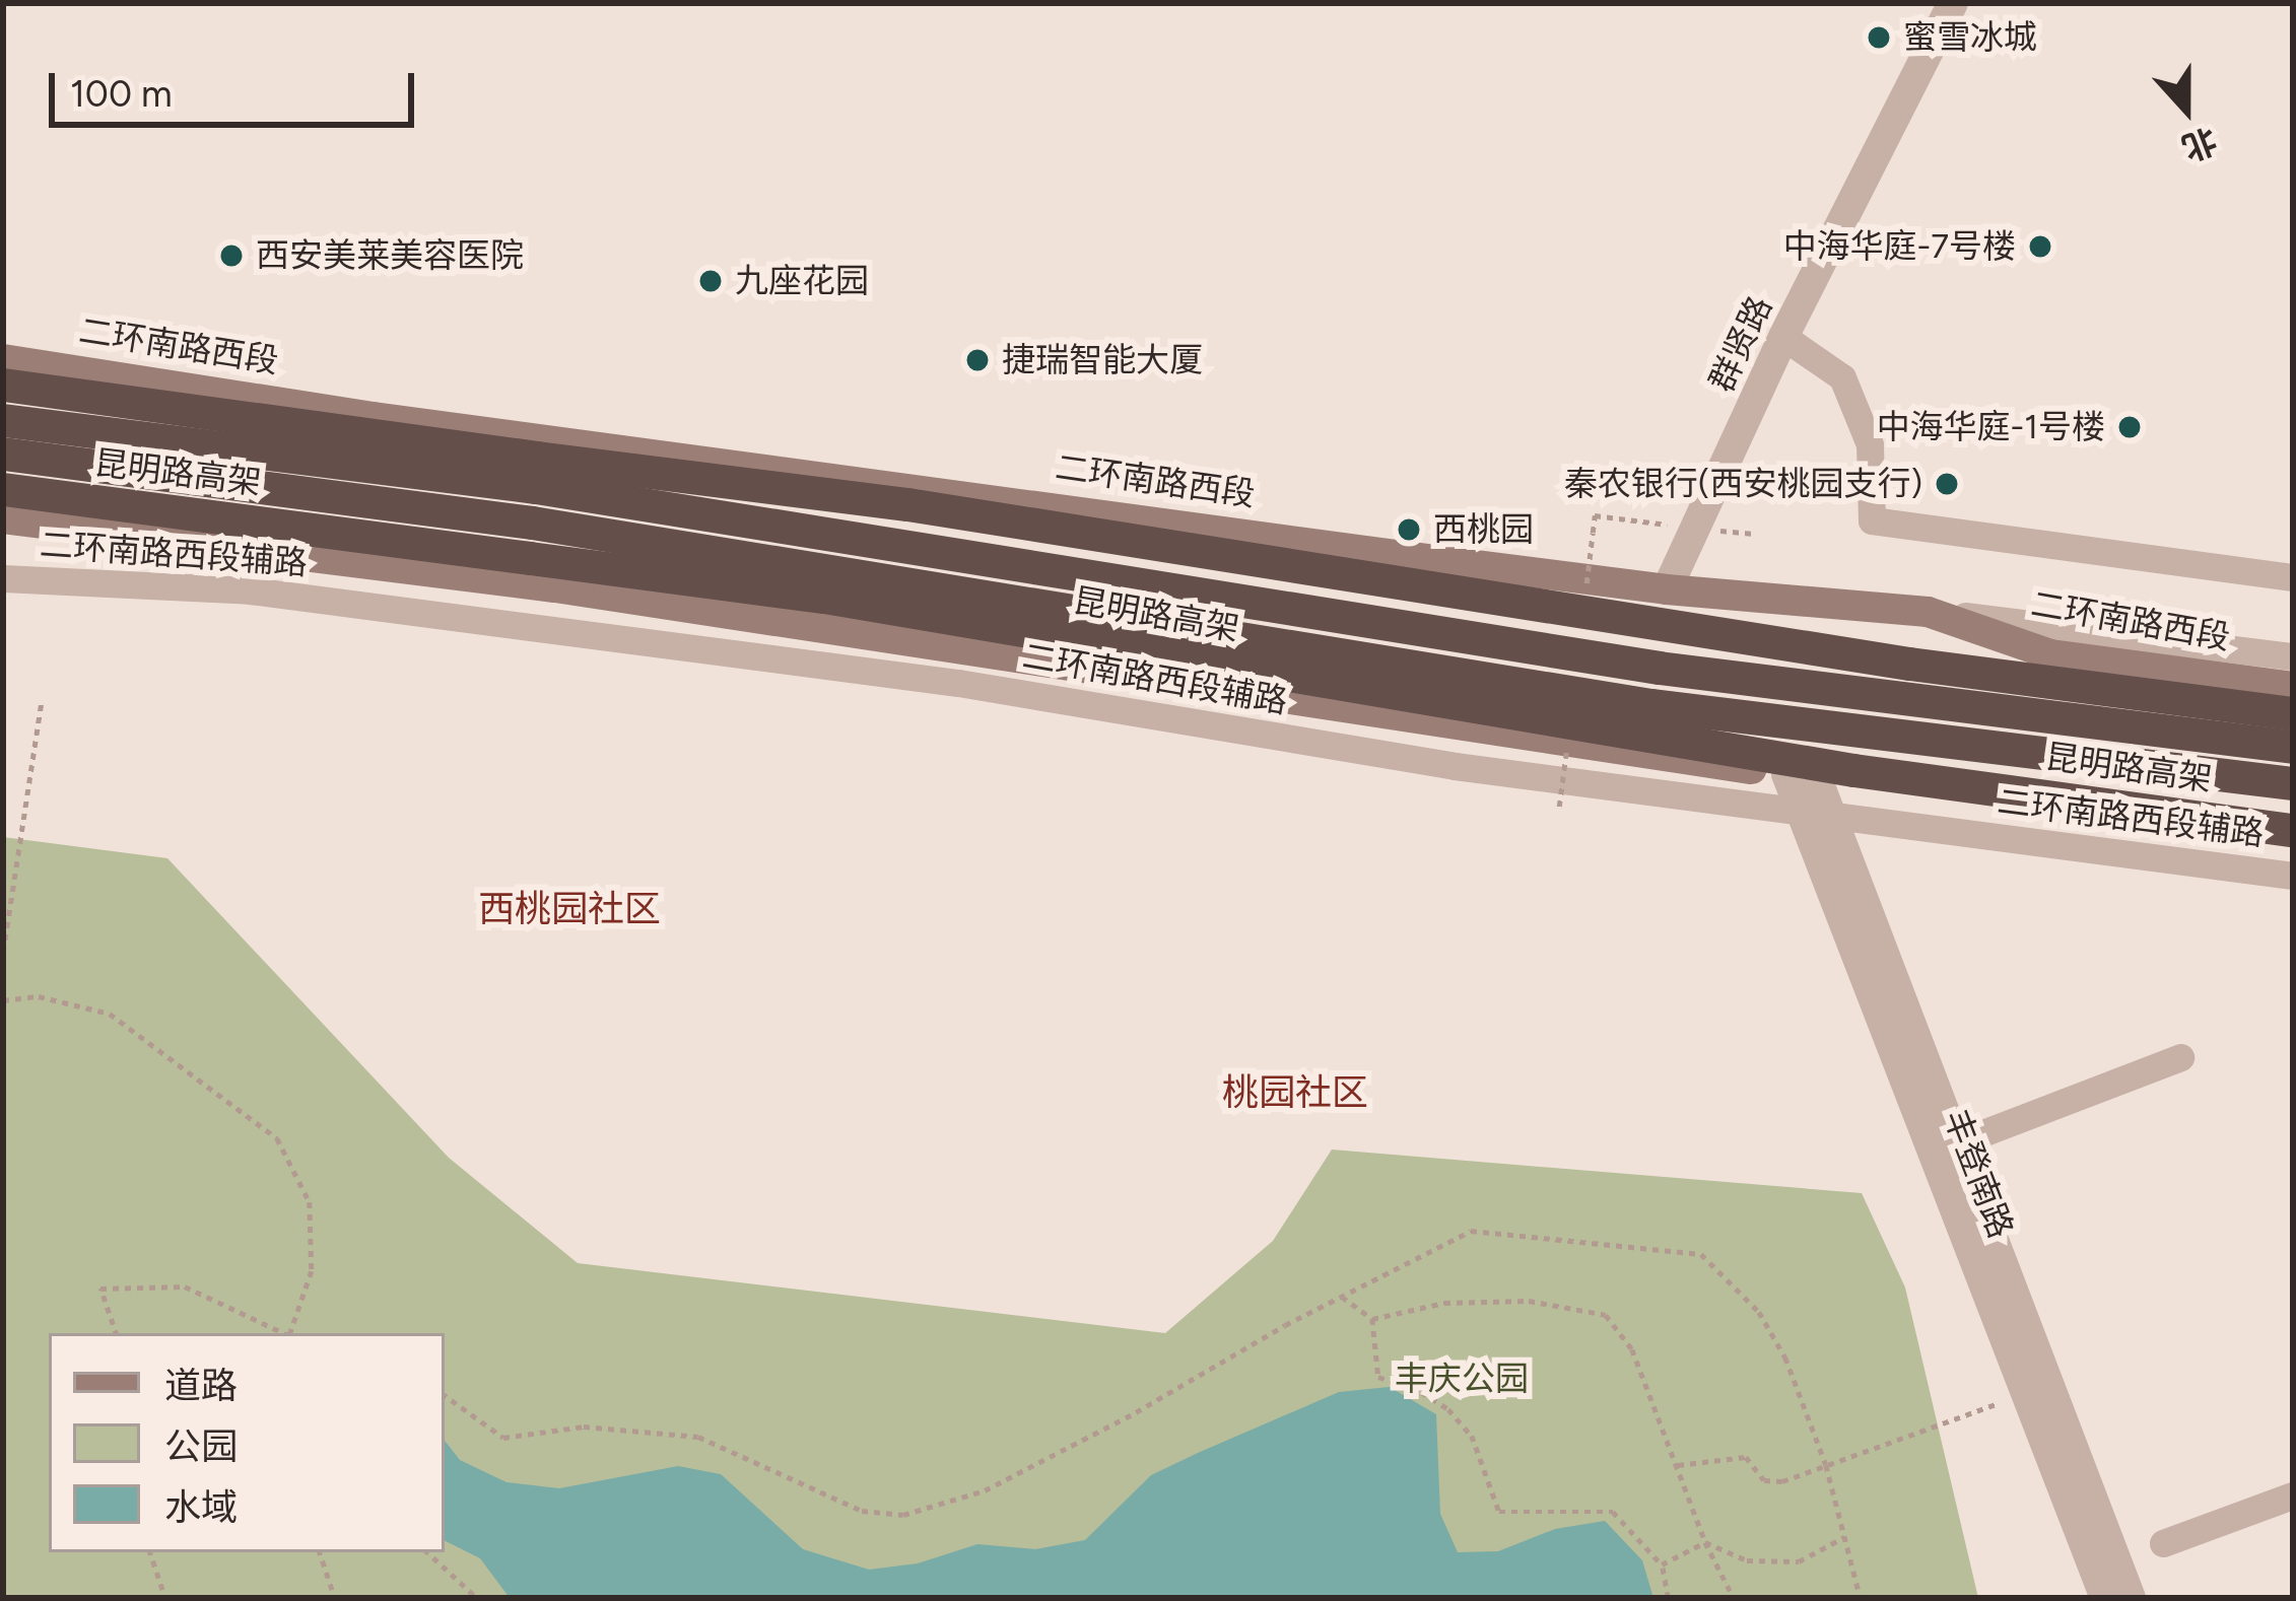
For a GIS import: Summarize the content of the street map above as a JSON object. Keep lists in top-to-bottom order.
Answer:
{
  "streets": {
    "highway": ["昆明路高架"],
    "main road": ["二环南路西段"],
    "street": ["群贤路", "二环南路西段辅路", "丰登南路"]
  },
  "crossings": [
    ["群贤路", "二环南路西段"],
    ["二环南路西段辅路", "丰登南路"]
  ],
  "districts": ["西桃园社区", "桃园社区"],
  "parks": ["丰庆公园"],
  "places": [
    "蜜雪冰城",
    "中海华庭-7号楼",
    "西安美莱美容医院",
    "九座花园",
    "捷瑞智能大厦",
    "中海华庭-1号楼",
    "秦农银行(西安桃园支行)",
    "西桃园"
  ],
  "legend": ["道路", "公园", "水域"],
  "scale_bar": "100 m",
  "north": "bottom"
}
